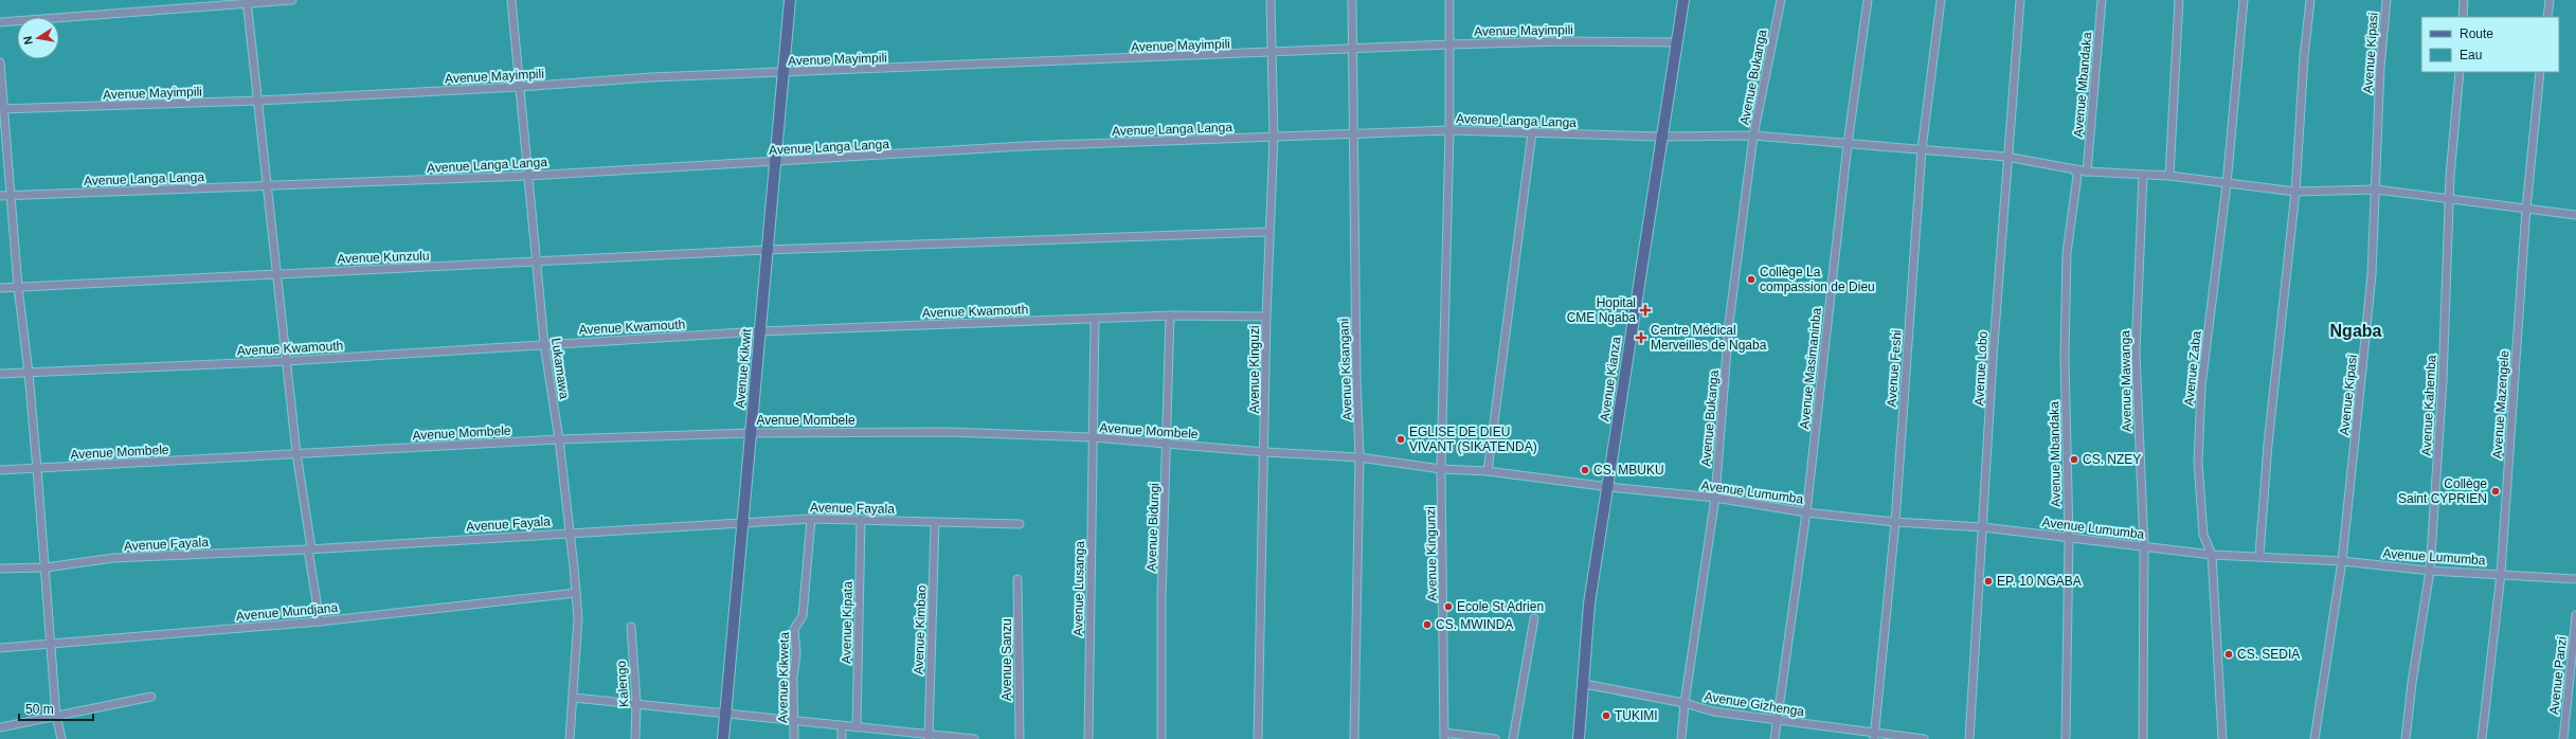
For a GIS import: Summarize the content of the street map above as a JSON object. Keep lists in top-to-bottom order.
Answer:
{
  "streets": {
    "street": [
      "Avenue Mayimpili",
      "Avenue Kipasi",
      "Avenue Bukanga",
      "Avenue Mbandaka",
      "Avenue Langa Langa",
      "Avenue Kunzulu",
      "Avenue Kwamouth",
      "Lukamawa",
      "Avenue Kikwit",
      "Avenue Masimaninba",
      "Avenue Feshi",
      "Avenue Lobo",
      "Avenue Zaba",
      "Avenue Kinguzi",
      "Avenue Kisangani",
      "Avenue Kianza",
      "Avenue Mawanga",
      "Avenue Mazengele",
      "Avenue Kahemba",
      "Avenue Mombele",
      "Avenue Lumumba",
      "Avenue Fayala",
      "Avenue Bidungi",
      "Avenue Kingunzi",
      "Avenue Lusanga",
      "Avenue Mundjana",
      "Avenue Kipata",
      "Avenue Kimbao",
      "Avenue Sanzu",
      "Avenue Panzi",
      "Avenue Kikweta",
      "Kalengo",
      "Avenue Gizhenga"
    ]
  },
  "crossings": [
    ["Avenue Mayimpili", "Lukamawa"],
    ["Avenue Mayimpili", "Avenue Kikwit"],
    ["Avenue Mayimpili", "Avenue Kinguzi"],
    ["Avenue Mayimpili", "Avenue Kisangani"],
    ["Avenue Mayimpili", "Avenue Kianza"],
    ["Avenue Mayimpili", "Avenue Kingunzi"],
    ["Avenue Kipasi", "Avenue Langa Langa"],
    ["Avenue Kipasi", "Avenue Lumumba"],
    ["Avenue Bukanga", "Avenue Langa Langa"],
    ["Avenue Bukanga", "Avenue Lumumba"],
    ["Avenue Bukanga", "Avenue Gizhenga"],
    ["Avenue Mbandaka", "Avenue Langa Langa"],
    ["Avenue Mbandaka", "Avenue Lumumba"],
    ["Avenue Langa Langa", "Lukamawa"],
    ["Avenue Langa Langa", "Avenue Kikwit"],
    ["Avenue Langa Langa", "Avenue Masimaninba"],
    ["Avenue Langa Langa", "Avenue Feshi"],
    ["Avenue Langa Langa", "Avenue Lobo"],
    ["Avenue Langa Langa", "Avenue Zaba"],
    ["Avenue Langa Langa", "Avenue Kinguzi"],
    ["Avenue Langa Langa", "Avenue Kisangani"],
    ["Avenue Langa Langa", "Avenue Kianza"],
    ["Avenue Langa Langa", "Avenue Mawanga"],
    ["Avenue Langa Langa", "Avenue Mazengele"],
    ["Avenue Langa Langa", "Avenue Kahemba"],
    ["Avenue Langa Langa", "Avenue Kingunzi"],
    ["Avenue Kunzulu", "Lukamawa"],
    ["Avenue Kunzulu", "Avenue Kikwit"],
    ["Avenue Kwamouth", "Lukamawa"],
    ["Avenue Kwamouth", "Avenue Kikwit"],
    ["Avenue Kwamouth", "Avenue Kinguzi"],
    ["Avenue Kwamouth", "Avenue Bidungi"],
    ["Avenue Kwamouth", "Avenue Lusanga"],
    ["Lukamawa", "Avenue Mombele"],
    ["Lukamawa", "Avenue Fayala"],
    ["Lukamawa", "Avenue Mundjana"],
    ["Avenue Kikwit", "Avenue Mombele"],
    ["Avenue Kikwit", "Avenue Fayala"],
    ["Avenue Masimaninba", "Avenue Lumumba"],
    ["Avenue Masimaninba", "Avenue Gizhenga"],
    ["Avenue Feshi", "Avenue Lumumba"],
    ["Avenue Feshi", "Avenue Gizhenga"],
    ["Avenue Lobo", "Avenue Lumumba"],
    ["Avenue Zaba", "Avenue Lumumba"],
    ["Avenue Kinguzi", "Avenue Mombele"],
    ["Avenue Kisangani", "Avenue Mombele"],
    ["Avenue Kianza", "Avenue Mombele"],
    ["Avenue Kianza", "Avenue Lumumba"],
    ["Avenue Kianza", "Avenue Gizhenga"],
    ["Avenue Mawanga", "Avenue Lumumba"],
    ["Avenue Mazengele", "Avenue Lumumba"],
    ["Avenue Kahemba", "Avenue Lumumba"],
    ["Avenue Mombele", "Avenue Lumumba"],
    ["Avenue Mombele", "Avenue Bidungi"],
    ["Avenue Mombele", "Avenue Kingunzi"],
    ["Avenue Mombele", "Avenue Lusanga"],
    ["Avenue Fayala", "Avenue Kipata"],
    ["Avenue Fayala", "Avenue Kimbao"],
    ["Avenue Fayala", "Avenue Kikweta"]
  ],
  "districts": ["Ngaba"],
  "places": {
    "other": [
      "Collège La compassion de Dieu",
      "EGLISE DE DIEU VIVANT (SIKATENDA)",
      "CS. NZEY",
      "CS. MBUKU",
      "Collège Saint CYPRIEN",
      "EP. 10 NGABA",
      "Ecole St Adrien",
      "CS. MWINDA",
      "CS. SEDIA",
      "TUKIMI"
    ],
    "health": ["Hopital CME Ngaba", "Centre Médical Merveilles de Ngaba"]
  },
  "legend": ["Route", "Eau"],
  "scale_bar": "50 m",
  "north": "left"
}
